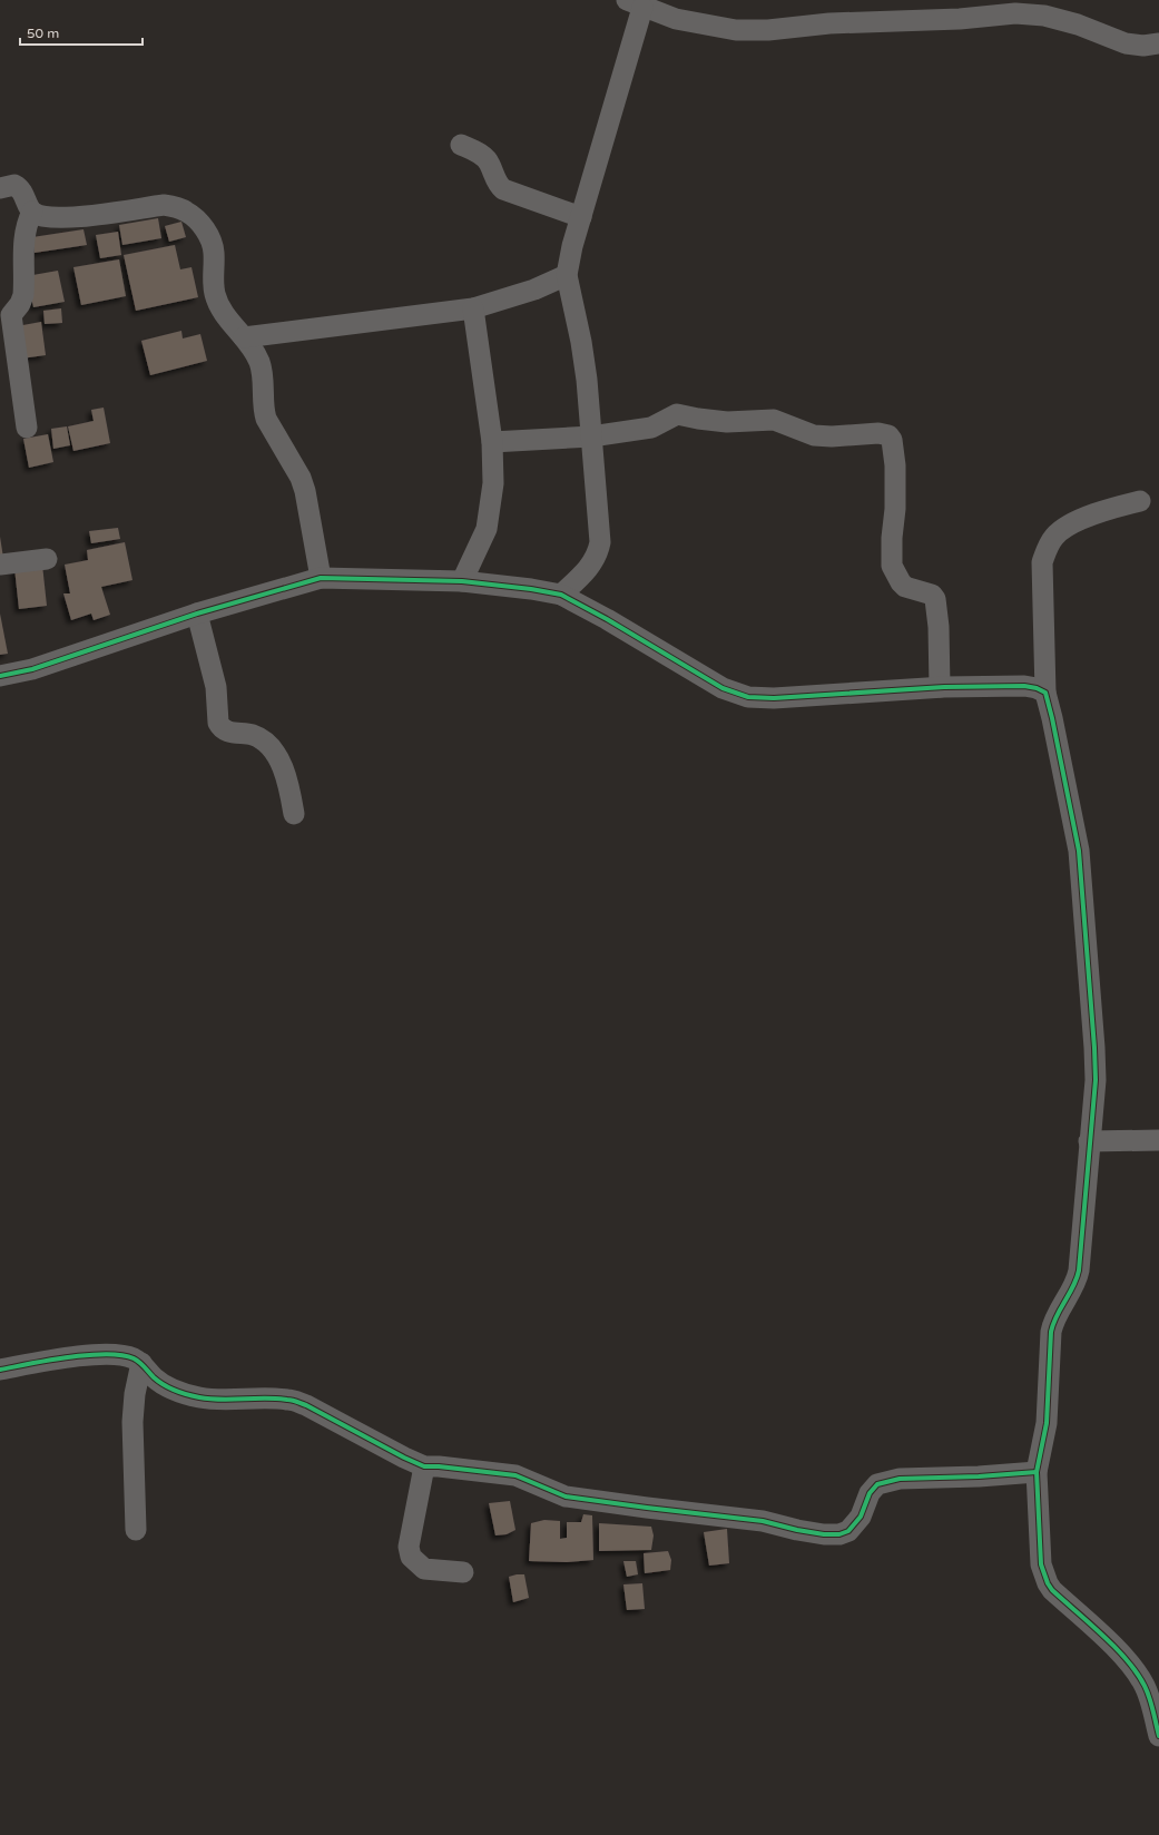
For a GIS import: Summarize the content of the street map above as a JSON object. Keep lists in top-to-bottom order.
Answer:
{
  "scale_bar": "50 m"
}
